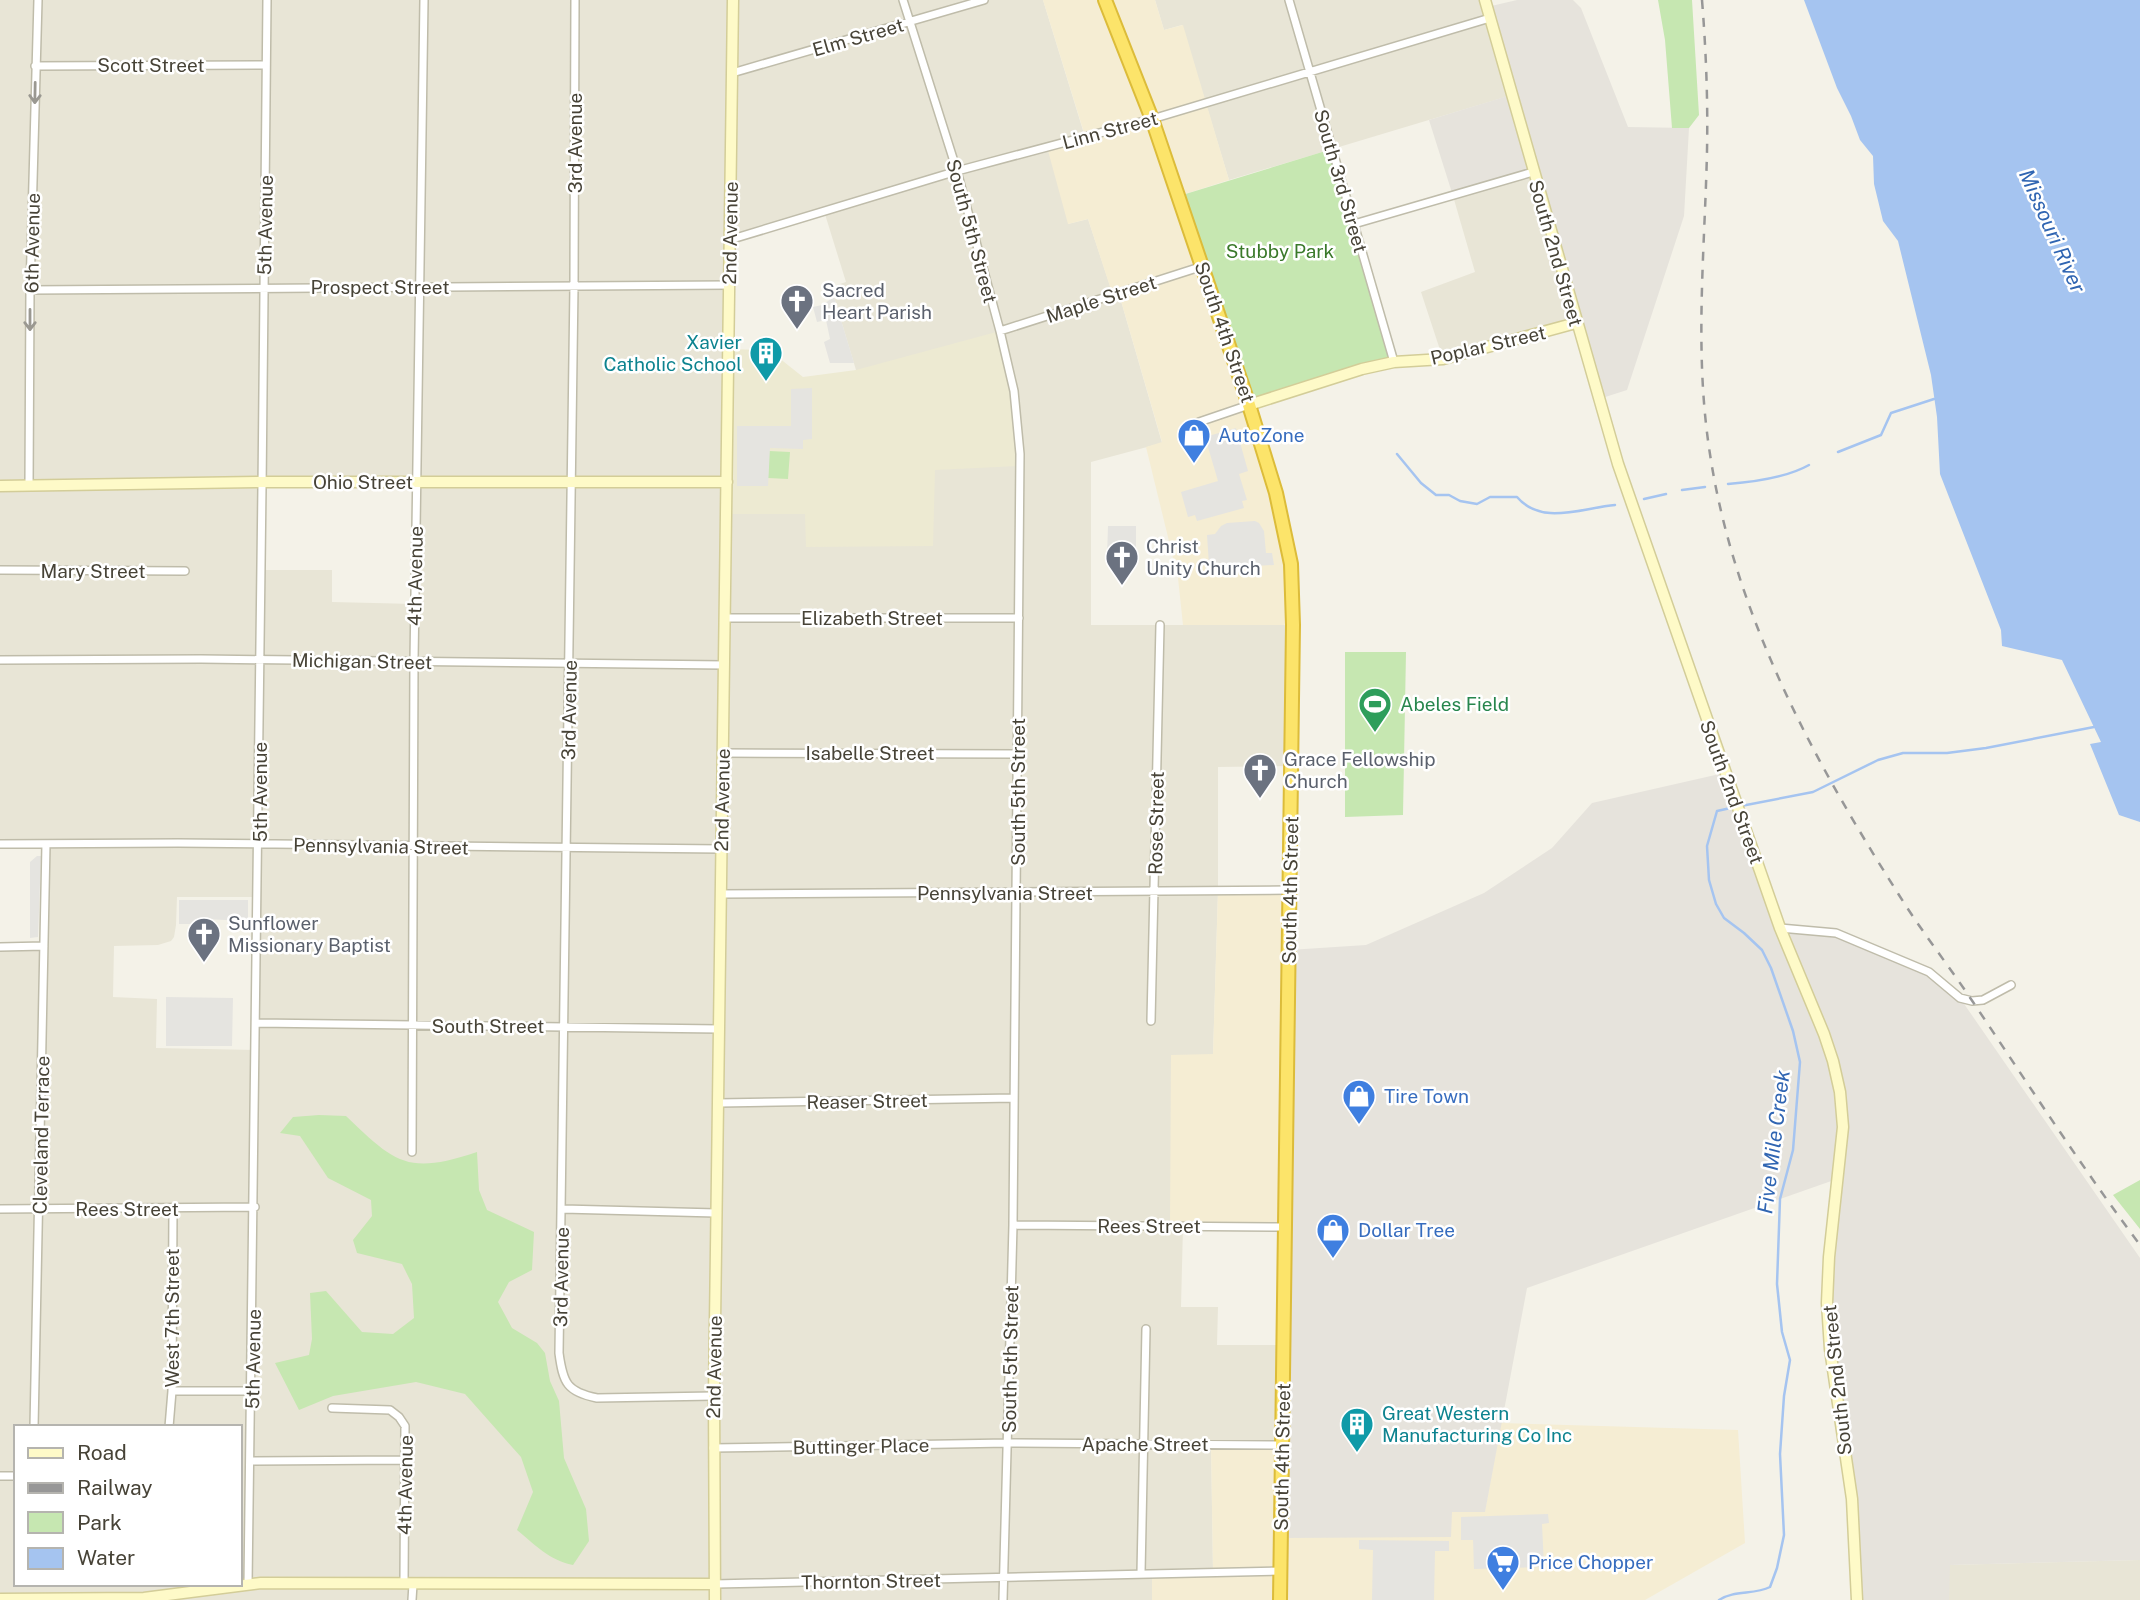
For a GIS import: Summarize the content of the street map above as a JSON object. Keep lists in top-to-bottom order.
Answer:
{
  "streets": {
    "highway": ["South 4th Street"],
    "street": [
      "Elm Street",
      "Scott Street",
      "Linn Street",
      "3rd Avenue",
      "South 3rd Street",
      "5th Avenue",
      "South 5th Street",
      "2nd Avenue",
      "6th Avenue",
      "South 2nd Street",
      "Prospect Street",
      "Maple Street",
      "Poplar Street",
      "Ohio Street",
      "Mary Street",
      "4th Avenue",
      "Elizabeth Street",
      "Michigan Street",
      "Isabelle Street",
      "Rose Street",
      "Pennsylvania Street",
      "South Street",
      "Reaser Street",
      "Cleveland Terrace",
      "Rees Street",
      "West 7th Street",
      "Apache Street",
      "Buttinger Place",
      "Thornton Street"
    ]
  },
  "crossings": [
    ["Elm Street", "South 5th Street"],
    ["Elm Street", "2nd Avenue"],
    ["Scott Street", "5th Avenue"],
    ["Scott Street", "6th Avenue"],
    ["Linn Street", "South 3rd Street"],
    ["Linn Street", "South 5th Street"],
    ["Linn Street", "2nd Avenue"],
    ["Linn Street", "South 2nd Street"],
    ["Linn Street", "South 4th Street"],
    ["3rd Avenue", "2nd Avenue"],
    ["3rd Avenue", "Prospect Street"],
    ["3rd Avenue", "Ohio Street"],
    ["3rd Avenue", "Michigan Street"],
    ["3rd Avenue", "Pennsylvania Street"],
    ["3rd Avenue", "South Street"],
    ["South 3rd Street", "Poplar Street"],
    ["5th Avenue", "Prospect Street"],
    ["5th Avenue", "Ohio Street"],
    ["5th Avenue", "Michigan Street"],
    ["5th Avenue", "Pennsylvania Street"],
    ["5th Avenue", "South Street"],
    ["5th Avenue", "Rees Street"],
    ["5th Avenue", "Thornton Street"],
    ["South 5th Street", "Maple Street"],
    ["South 5th Street", "Elizabeth Street"],
    ["South 5th Street", "Isabelle Street"],
    ["South 5th Street", "Pennsylvania Street"],
    ["South 5th Street", "Reaser Street"],
    ["South 5th Street", "Rees Street"],
    ["South 5th Street", "Apache Street"],
    ["South 5th Street", "Buttinger Place"],
    ["South 5th Street", "Thornton Street"],
    ["2nd Avenue", "Prospect Street"],
    ["2nd Avenue", "Ohio Street"],
    ["2nd Avenue", "Elizabeth Street"],
    ["2nd Avenue", "Michigan Street"],
    ["2nd Avenue", "Isabelle Street"],
    ["2nd Avenue", "Pennsylvania Street"],
    ["2nd Avenue", "South Street"],
    ["2nd Avenue", "Reaser Street"],
    ["2nd Avenue", "Buttinger Place"],
    ["2nd Avenue", "Thornton Street"],
    ["6th Avenue", "Prospect Street"],
    ["6th Avenue", "Ohio Street"],
    ["South 2nd Street", "Poplar Street"],
    ["Prospect Street", "4th Avenue"],
    ["Maple Street", "South 4th Street"],
    ["South 4th Street", "Poplar Street"],
    ["South 4th Street", "Pennsylvania Street"],
    ["South 4th Street", "Rees Street"],
    ["South 4th Street", "Apache Street"],
    ["South 4th Street", "Thornton Street"],
    ["Ohio Street", "4th Avenue"],
    ["4th Avenue", "Michigan Street"],
    ["4th Avenue", "Pennsylvania Street"],
    ["4th Avenue", "South Street"],
    ["4th Avenue", "Thornton Street"],
    ["Rose Street", "Pennsylvania Street"],
    ["Pennsylvania Street", "Cleveland Terrace"],
    ["Cleveland Terrace", "Rees Street"],
    ["Rees Street", "West 7th Street"],
    ["Apache Street", "Buttinger Place"]
  ],
  "one_way": ["6th Avenue"],
  "water": ["Missouri River", "Five Mile Creek"],
  "parks": ["Stubby Park"],
  "places": {
    "church": [
      "Sacred Heart Parish",
      "Christ Unity Church",
      "Grace Fellowship Church",
      "Sunflower Missionary Baptist"
    ],
    "building": ["Xavier Catholic School", "Great Western Manufacturing Co Inc"],
    "shop": ["AutoZone", "Tire Town", "Dollar Tree"],
    "sports": ["Abeles Field"],
    "supermarket": ["Price Chopper"]
  },
  "legend": [
    "Road",
    "Railway",
    "Park",
    "Water"
  ]
}
